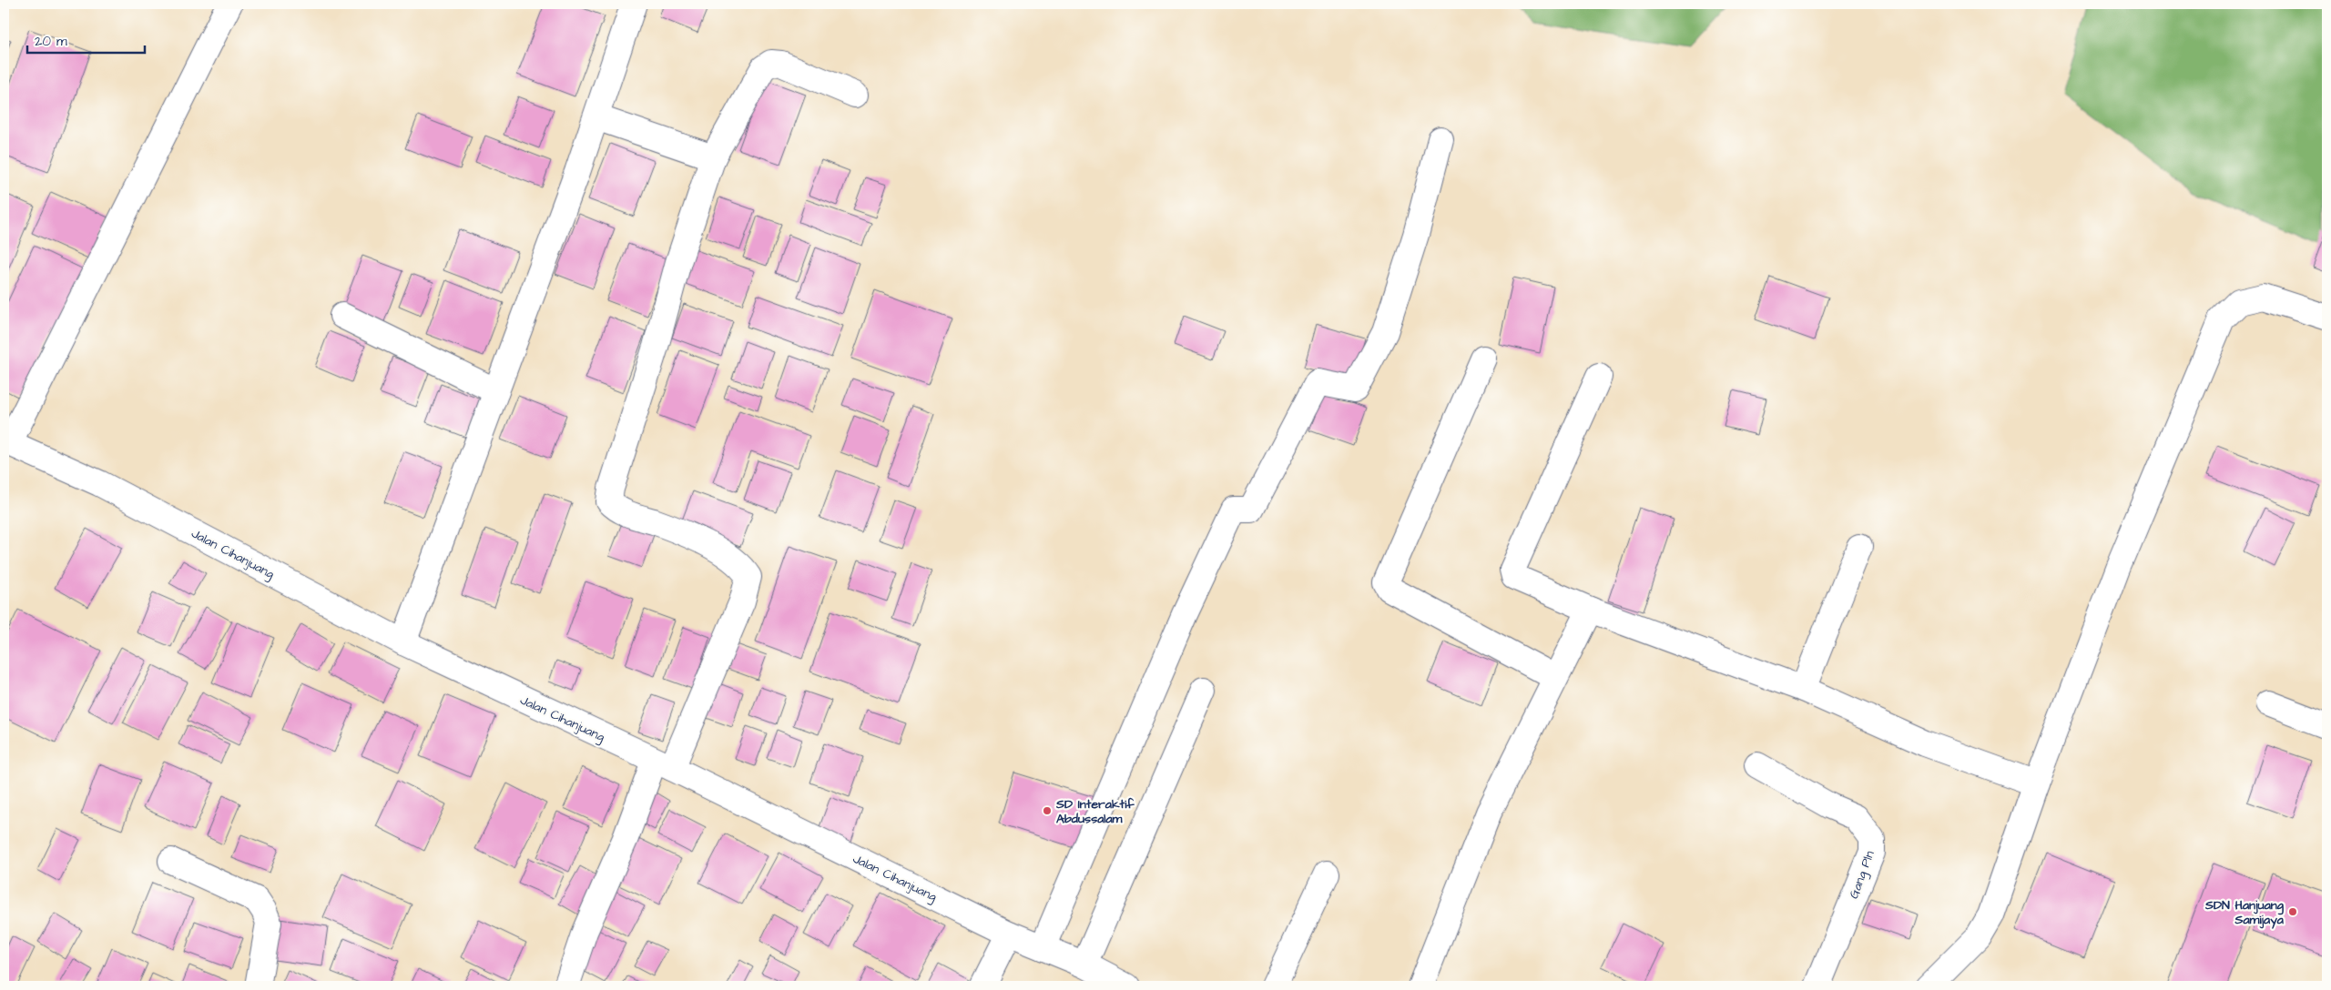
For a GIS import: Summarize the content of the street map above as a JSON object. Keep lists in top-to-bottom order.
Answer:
{
  "streets": {
    "street": ["Jalan Cihanjuang", "Gang Pln"]
  },
  "places": ["SD Interaktif Abdussalam", "SDN Hanjuang Samijaya"],
  "scale_bar": "20 m"
}
